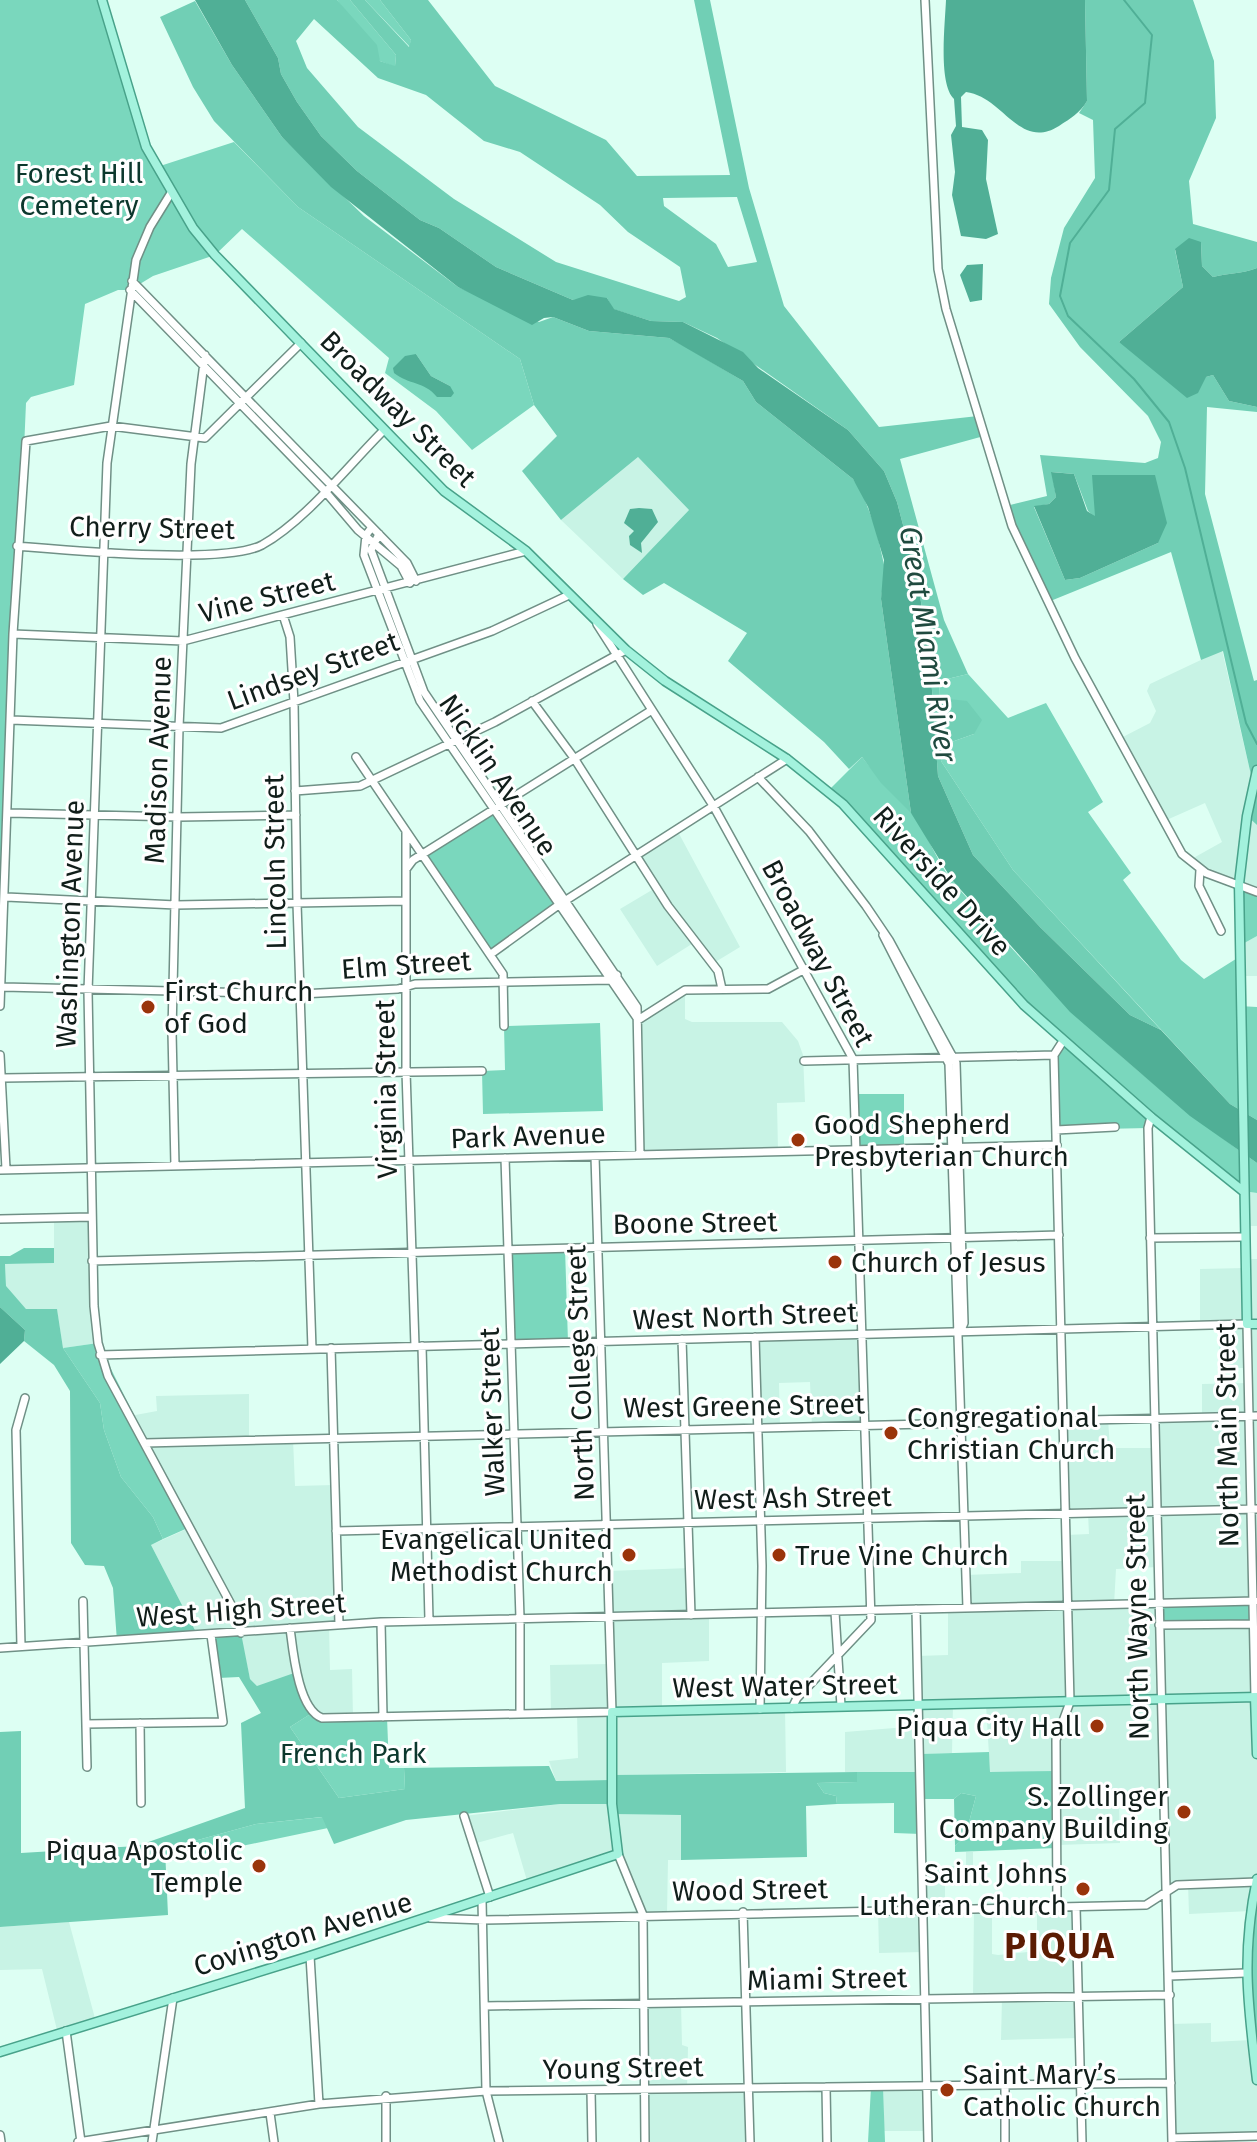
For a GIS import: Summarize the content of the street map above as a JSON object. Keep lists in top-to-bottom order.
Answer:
{
  "streets": {
    "main road": [
      "Broadway Street",
      "Riverside Drive",
      "North College Street",
      "North Main Street",
      "West Water Street",
      "Covington Avenue"
    ],
    "street": [
      "Cherry Street",
      "Vine Street",
      "Lindsey Street",
      "Madison Avenue",
      "Nicklin Avenue",
      "Lincoln Street",
      "Washington Avenue",
      "Elm Street",
      "Virginia Street",
      "Park Avenue",
      "Boone Street",
      "West North Street",
      "West Greene Street",
      "Walker Street",
      "West Ash Street",
      "West High Street",
      "North Wayne Street",
      "Wood Street",
      "Miami Street",
      "Young Street"
    ]
  },
  "crossings": [
    ["Broadway Street", "Cherry Street"],
    ["Broadway Street", "Vine Street"],
    ["Broadway Street", "Lindsey Street"],
    ["Broadway Street", "Riverside Drive"],
    ["Broadway Street", "Washington Avenue"],
    ["Broadway Street", "Park Avenue"],
    ["Broadway Street", "Boone Street"],
    ["Broadway Street", "West North Street"],
    ["Broadway Street", "West Greene Street"],
    ["Broadway Street", "West Ash Street"],
    ["Broadway Street", "West High Street"],
    ["Cherry Street", "Madison Avenue"],
    ["Cherry Street", "Washington Avenue"],
    ["Vine Street", "Madison Avenue"],
    ["Vine Street", "Nicklin Avenue"],
    ["Vine Street", "Lincoln Street"],
    ["Vine Street", "Washington Avenue"],
    ["Lindsey Street", "Madison Avenue"],
    ["Lindsey Street", "Nicklin Avenue"],
    ["Lindsey Street", "Lincoln Street"],
    ["Lindsey Street", "Washington Avenue"],
    ["Madison Avenue", "Elm Street"],
    ["Madison Avenue", "Park Avenue"],
    ["Nicklin Avenue", "Elm Street"],
    ["Lincoln Street", "Elm Street"],
    ["Lincoln Street", "Park Avenue"],
    ["Lincoln Street", "Boone Street"],
    ["Lincoln Street", "West North Street"],
    ["Riverside Drive", "North Main Street"],
    ["Riverside Drive", "North Wayne Street"],
    ["Washington Avenue", "Elm Street"],
    ["Washington Avenue", "Park Avenue"],
    ["Washington Avenue", "Boone Street"],
    ["Washington Avenue", "West North Street"],
    ["Washington Avenue", "West Greene Street"],
    ["Washington Avenue", "West High Street"],
    ["Elm Street", "Virginia Street"],
    ["Virginia Street", "Park Avenue"],
    ["Virginia Street", "Boone Street"],
    ["Virginia Street", "West North Street"],
    ["Virginia Street", "West Greene Street"],
    ["Virginia Street", "West Ash Street"],
    ["Virginia Street", "West High Street"],
    ["Park Avenue", "North College Street"],
    ["Park Avenue", "Walker Street"],
    ["Boone Street", "North College Street"],
    ["Boone Street", "Walker Street"],
    ["West North Street", "North College Street"],
    ["West North Street", "Walker Street"],
    ["West North Street", "North Main Street"],
    ["West North Street", "North Wayne Street"],
    ["North College Street", "West Greene Street"],
    ["North College Street", "West Ash Street"],
    ["North College Street", "West High Street"],
    ["North College Street", "West Water Street"],
    ["North College Street", "Covington Avenue"],
    ["West Greene Street", "Walker Street"],
    ["West Greene Street", "North Main Street"],
    ["West Greene Street", "North Wayne Street"],
    ["Walker Street", "West Ash Street"],
    ["Walker Street", "West High Street"],
    ["Walker Street", "West Water Street"],
    ["North Main Street", "West Ash Street"],
    ["North Main Street", "West High Street"],
    ["North Main Street", "West Water Street"],
    ["West Ash Street", "North Wayne Street"],
    ["West High Street", "North Wayne Street"],
    ["West High Street", "West Water Street"],
    ["North Wayne Street", "West Water Street"],
    ["North Wayne Street", "Wood Street"],
    ["North Wayne Street", "Miami Street"],
    ["North Wayne Street", "Young Street"],
    ["Wood Street", "Covington Avenue"]
  ],
  "districts": ["PIQUA"],
  "water": ["Great Miami River"],
  "parks": ["Forest Hill Cemetery", "French Park"],
  "places": [
    "First Church of God",
    "Good Shepherd Presbyterian Church",
    "Church of Jesus",
    "Congregational Christian Church",
    "Evangelical United Methodist Church",
    "True Vine Church",
    "Piqua City Hall",
    "S. Zollinger Company Building",
    "Piqua Apostolic Temple",
    "Saint Johns Lutheran Church",
    "Saint Mary’s Catholic Church"
  ]
}
